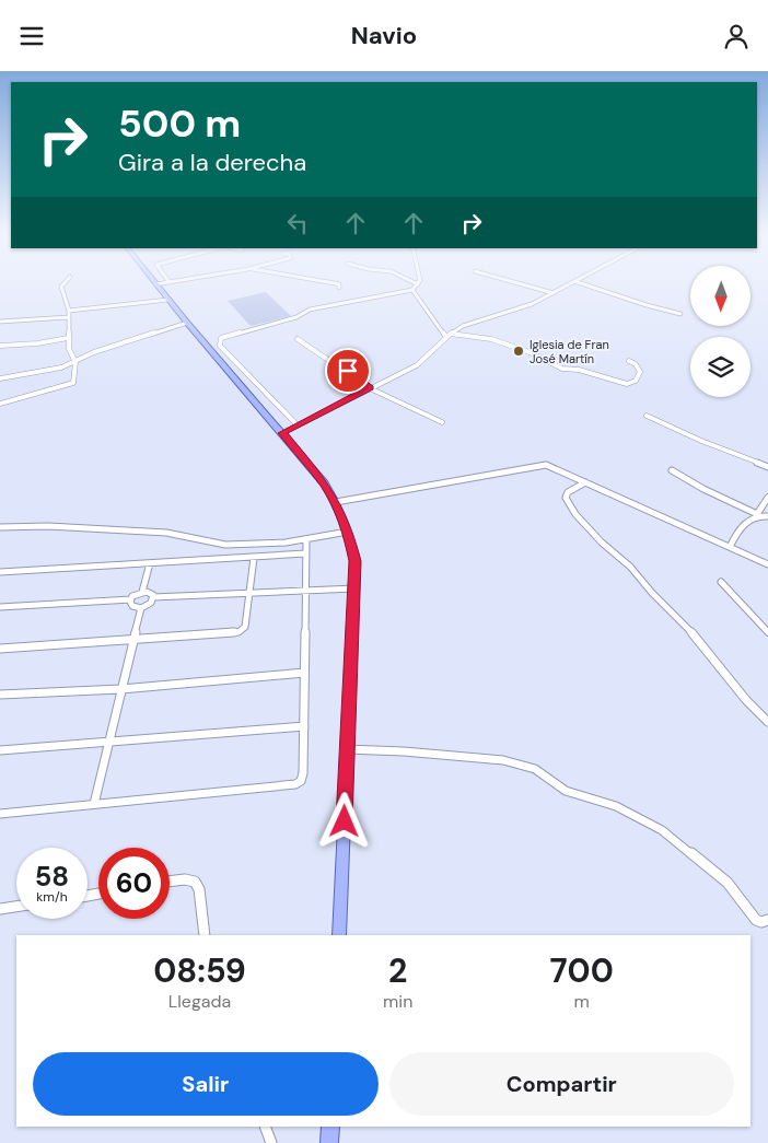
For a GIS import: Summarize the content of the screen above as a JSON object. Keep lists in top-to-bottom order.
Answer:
{
  "places": ["Iglesia de Fran José Martín"],
  "north": "bottom",
  "page": {
    "header": "Navio",
    "turn": ["500 m", "Gira a la derecha"],
    "speed": "58 km/h",
    "limit": "60",
    "eta": [
      "08:59",
      "Llegada",
      "2",
      "min",
      "700",
      "m"
    ],
    "buttons": ["Salir", "Compartir"]
  }
}
